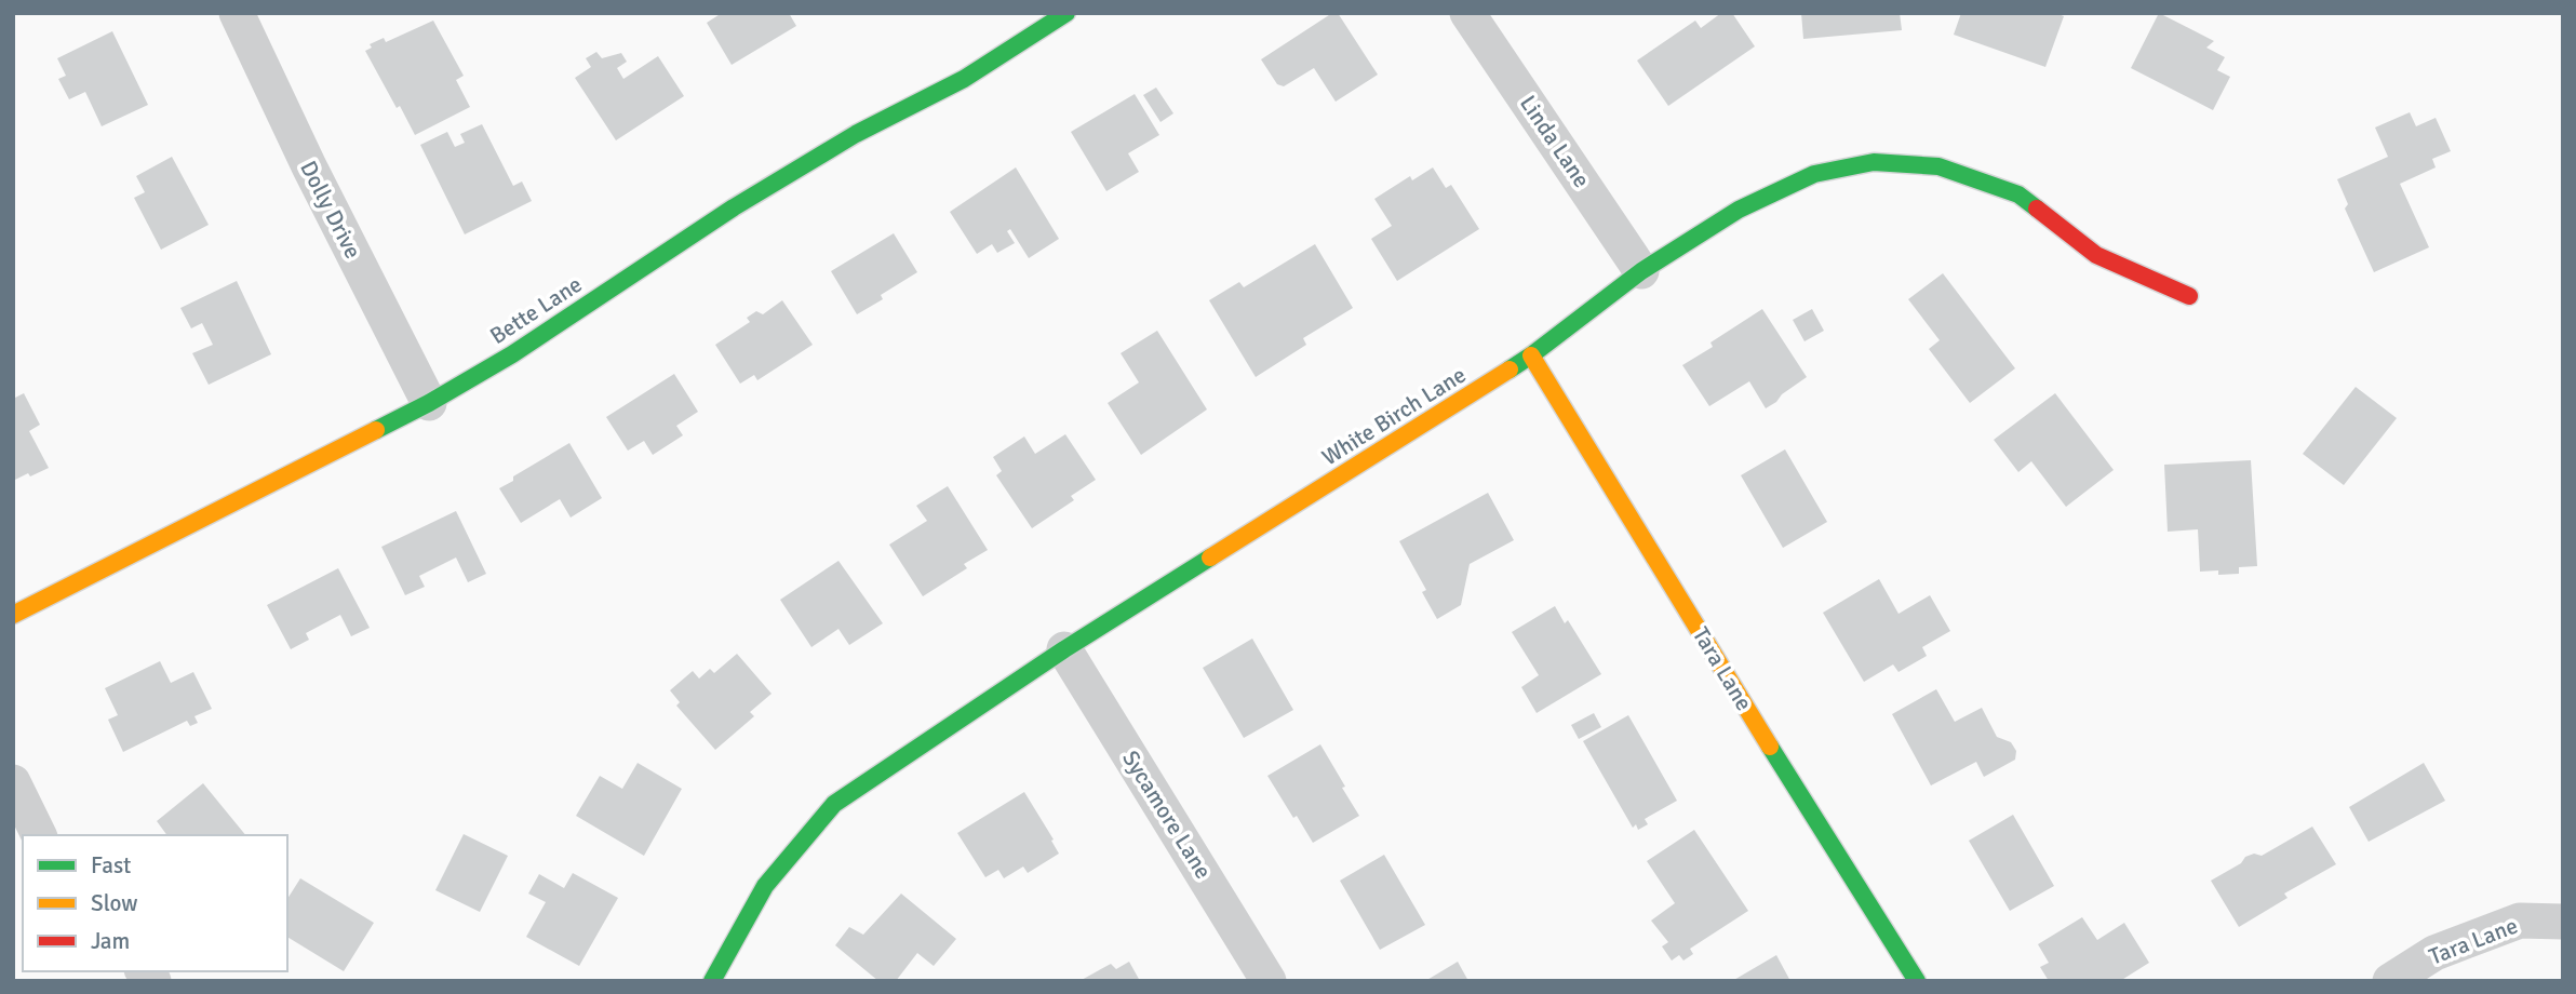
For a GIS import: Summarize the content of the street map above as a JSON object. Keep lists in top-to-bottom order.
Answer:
{
  "streets": {
    "street": [
      "Linda Lane",
      "Dolly Drive",
      "Bette Lane",
      "White Birch Lane",
      "Tara Lane",
      "Sycamore Lane"
    ]
  },
  "crossings": [
    ["Linda Lane", "White Birch Lane"],
    ["Dolly Drive", "Bette Lane"],
    ["White Birch Lane", "Tara Lane"],
    ["White Birch Lane", "Sycamore Lane"]
  ],
  "legend": ["Fast", "Slow", "Jam"]
}
